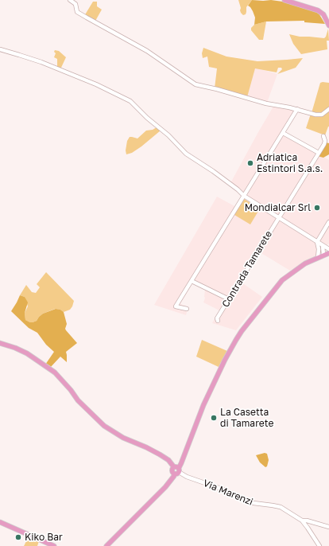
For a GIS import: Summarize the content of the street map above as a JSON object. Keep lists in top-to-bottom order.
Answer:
{
  "streets": {
    "street": ["Contrada Tamarete", "Via Marenzi"]
  },
  "places": [
    "Adriatica Estintori S.a.s.",
    "Mondialcar Srl",
    "La Casetta di Tamarete",
    "Kiko Bar"
  ]
}
